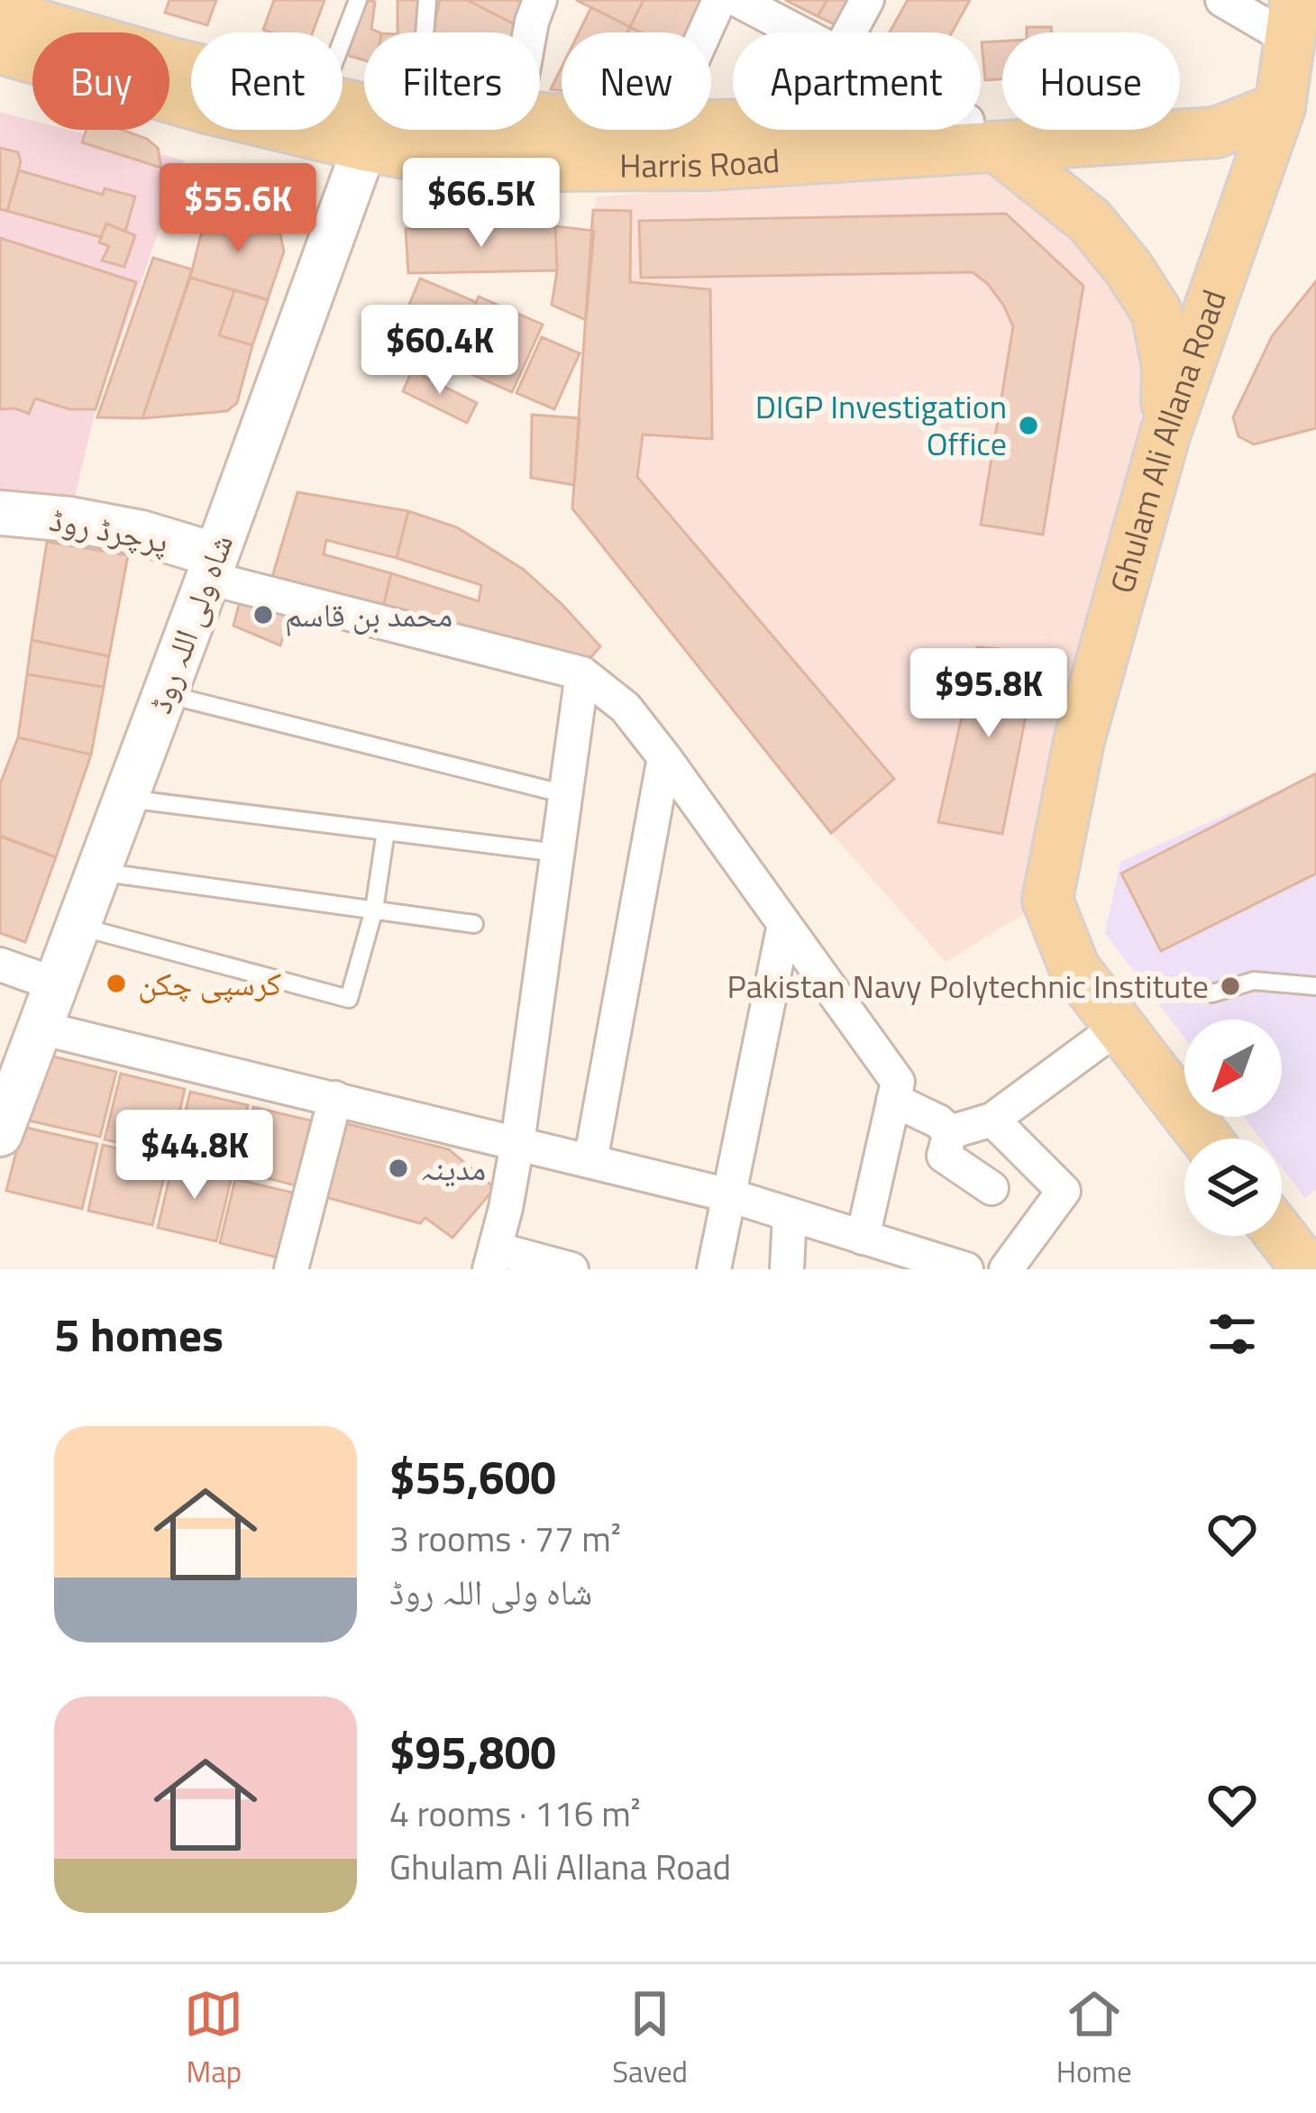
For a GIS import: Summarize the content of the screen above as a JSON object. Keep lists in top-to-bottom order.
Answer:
{
  "streets": {
    "main road": ["Harris Road", "Ghulam Ali Allana Road"],
    "street": ["پرچرڈ روڈ", "شاہ ولی اللہ روڈ"]
  },
  "crossings": [
    ["Harris Road", "Ghulam Ali Allana Road"],
    ["پرچرڈ روڈ", "شاہ ولی اللہ روڈ"]
  ],
  "places": [
    "DIGP Investigation Office",
    "محمد بن قاسم",
    "کرسپی چکن",
    "Pakistan Navy Polytechnic Institute",
    "مدینہ"
  ],
  "north": "bottom left",
  "page": {
    "chip": [
      "Buy",
      "Rent",
      "Filters",
      "New",
      "Apartment",
      "House"
    ],
    "price": [
      "$66.5K",
      "$55.6K",
      "$60.4K",
      "$95.8K",
      "$44.8K"
    ],
    "heading": "5 homes",
    "list": [
      {
        "name": "$55,600",
        "note": "3 rooms · 77 m² · شاہ ولی اللہ روڈ"
      },
      {
        "name": "$95,800",
        "note": "4 rooms · 116 m² · Ghulam Ali Allana Road"
      }
    ],
    "tabs": ["Map", "Saved", "Home"]
  }
}
